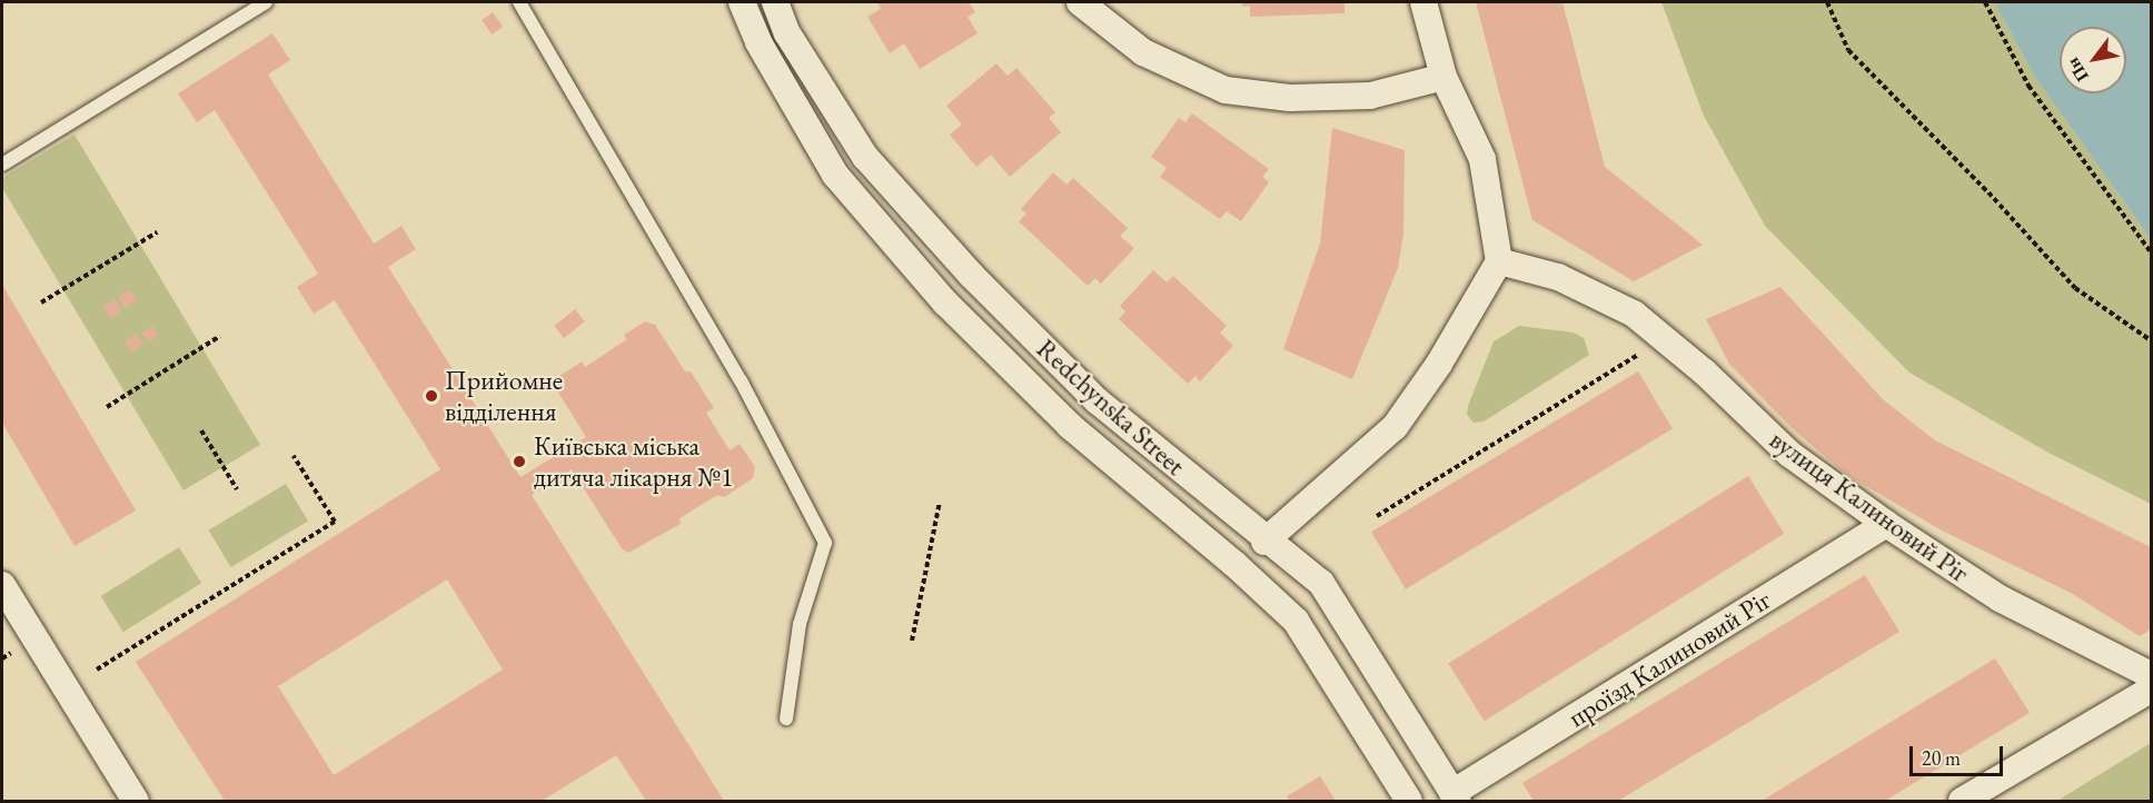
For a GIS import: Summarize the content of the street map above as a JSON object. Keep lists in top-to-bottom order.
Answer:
{
  "streets": {
    "street": ["Redchynska Street", "вулиця Калиновий Ріг", "проїзд Калиновий Ріг"]
  },
  "crossings": [
    ["Redchynska Street", "проїзд Калиновий Ріг"],
    ["вулиця Калиновий Ріг", "проїзд Калиновий Ріг"]
  ],
  "places": ["Прийомне відділення", "Київська міська дитяча лікарня №1"],
  "scale_bar": "20 m",
  "north": "bottom left"
}
